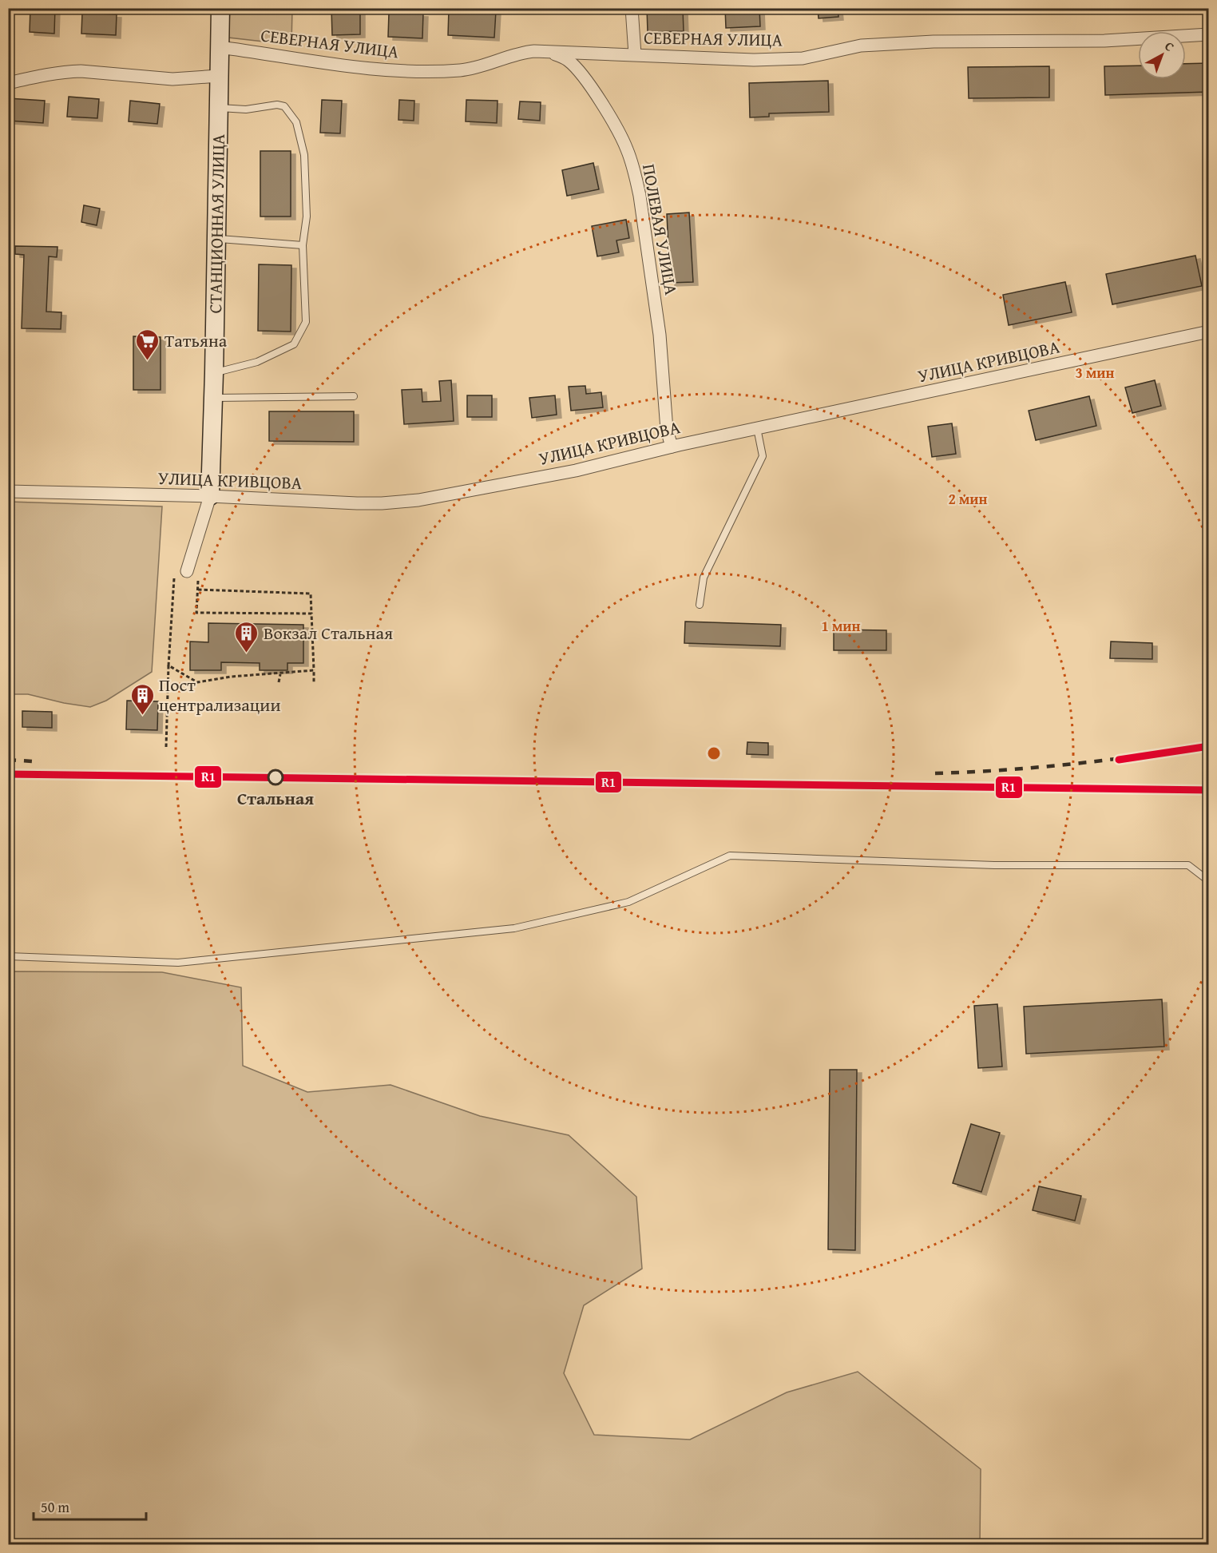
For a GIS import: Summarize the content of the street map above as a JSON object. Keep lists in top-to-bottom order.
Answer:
{
  "streets": {
    "street": [
      "СЕВЕРНАЯ УЛИЦА",
      "СТАНЦИОННАЯ УЛИЦА",
      "ПОЛЕВАЯ УЛИЦА",
      "УЛИЦА КРИВЦОВА"
    ]
  },
  "crossings": [
    ["СЕВЕРНАЯ УЛИЦА", "СТАНЦИОННАЯ УЛИЦА"],
    ["СЕВЕРНАЯ УЛИЦА", "ПОЛЕВАЯ УЛИЦА"],
    ["СТАНЦИОННАЯ УЛИЦА", "УЛИЦА КРИВЦОВА"],
    ["ПОЛЕВАЯ УЛИЦА", "УЛИЦА КРИВЦОВА"]
  ],
  "places": {
    "supermarket": ["Татьяна"],
    "building": ["Вокзал Стальная", "Пост централизации"],
    "other": ["Стальная"]
  },
  "lines": ["transit line R1"],
  "scale_bar": "50 m",
  "north": "top right",
  "rings": ["3 мин", "2 мин", "1 мин"]
}
